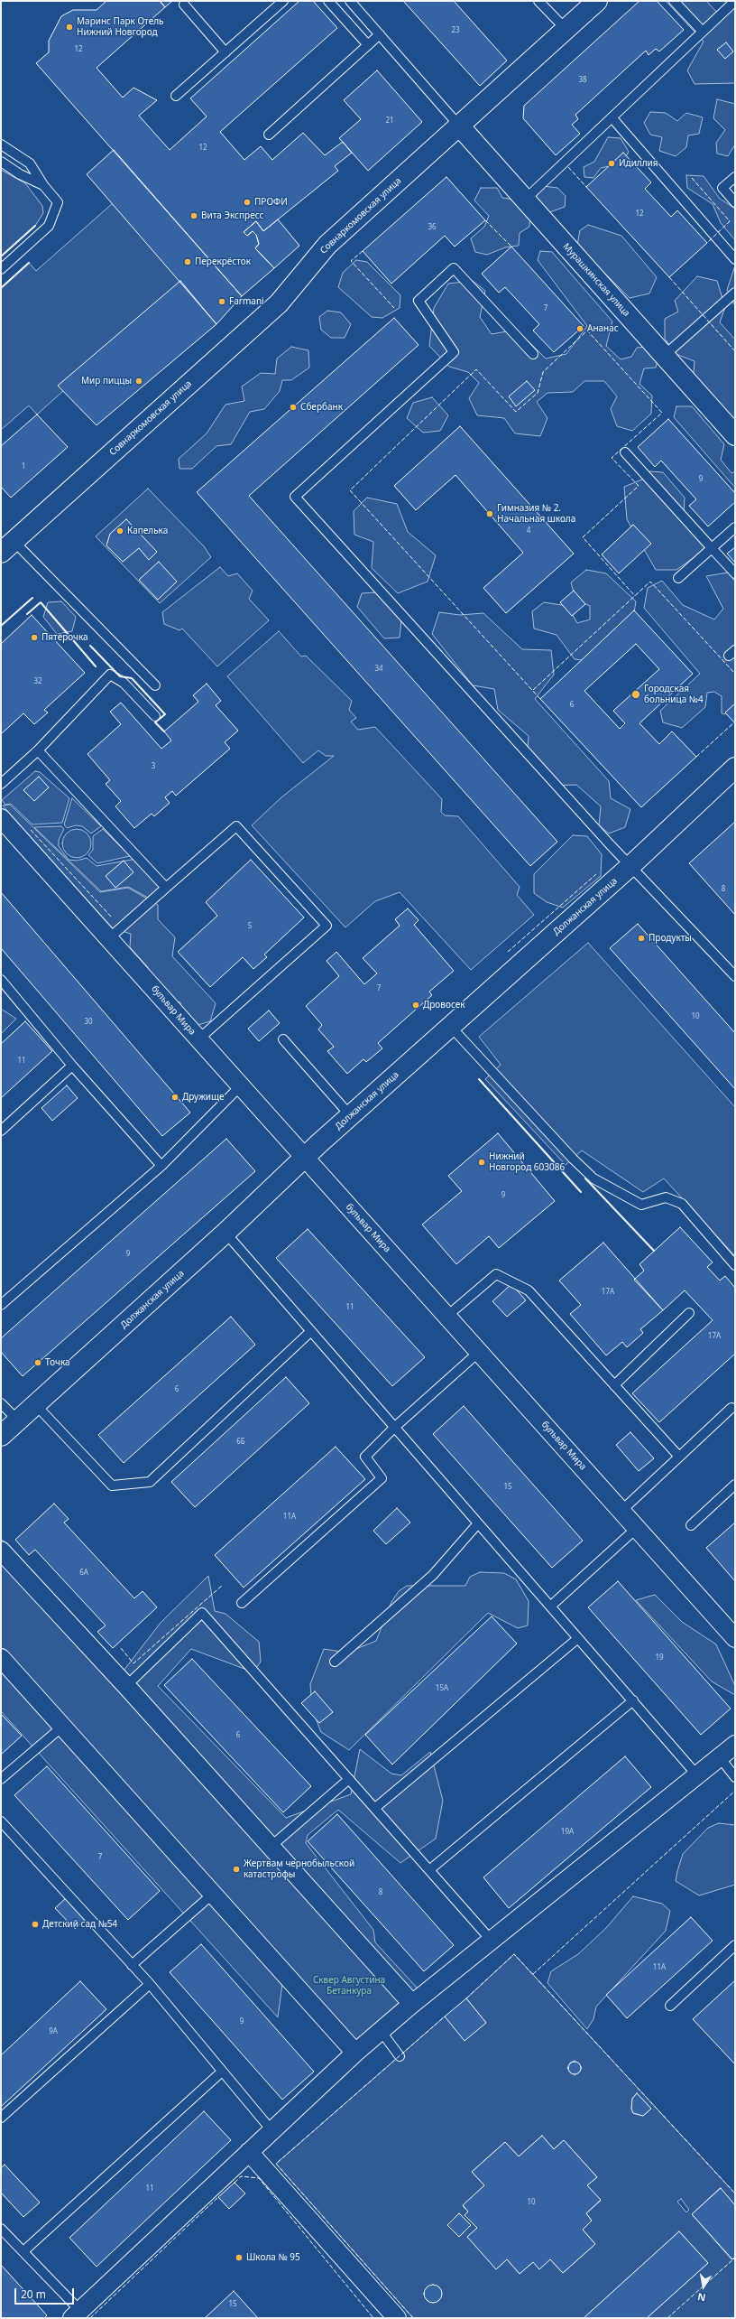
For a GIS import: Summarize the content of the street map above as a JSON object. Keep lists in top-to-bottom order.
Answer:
{
  "streets": {
    "street": [
      "Совнаркомовская улица",
      "Мурашкинская улица",
      "Должанская улица",
      "бульвар Мира"
    ]
  },
  "crossings": [
    ["Совнаркомовская улица", "Мурашкинская улица"],
    ["Должанская улица", "бульвар Мира"]
  ],
  "parks": ["Сквер Августина Бетанкура"],
  "places": [
    "Маринс Парк Отель Нижний Новгород",
    "Идиллия",
    "ПРОФИ",
    "Вита Экспресс",
    "Перекрёсток",
    "Farmani",
    "Ананас",
    "Мир пиццы",
    "Сбербанк",
    "Гимназия № 2. Начальная школа",
    "Капелька",
    "Пятёрочка",
    "Городская больница №4",
    "Продукты",
    "Дровосек",
    "Дружище",
    "Нижний Новгород 603086",
    "Точка",
    "Жертвам чернобыльской катастрофы",
    "Детский сад №54",
    "Школа № 95"
  ],
  "house_numbers": [
    "23",
    "12",
    "38",
    "21",
    "12",
    "12",
    "36",
    "7",
    "1",
    "9",
    "4",
    "34",
    "32",
    "6",
    "3",
    "8",
    "5",
    "7",
    "10",
    "30",
    "11",
    "9",
    "9",
    "17А",
    "11",
    "17А",
    "6",
    "6Б",
    "15",
    "11А",
    "6А",
    "19",
    "15А",
    "6",
    "19А",
    "7",
    "8",
    "11А",
    "9",
    "9А",
    "11",
    "10",
    "15"
  ],
  "scale_bar": "20 m",
  "north": "bottom"
}
